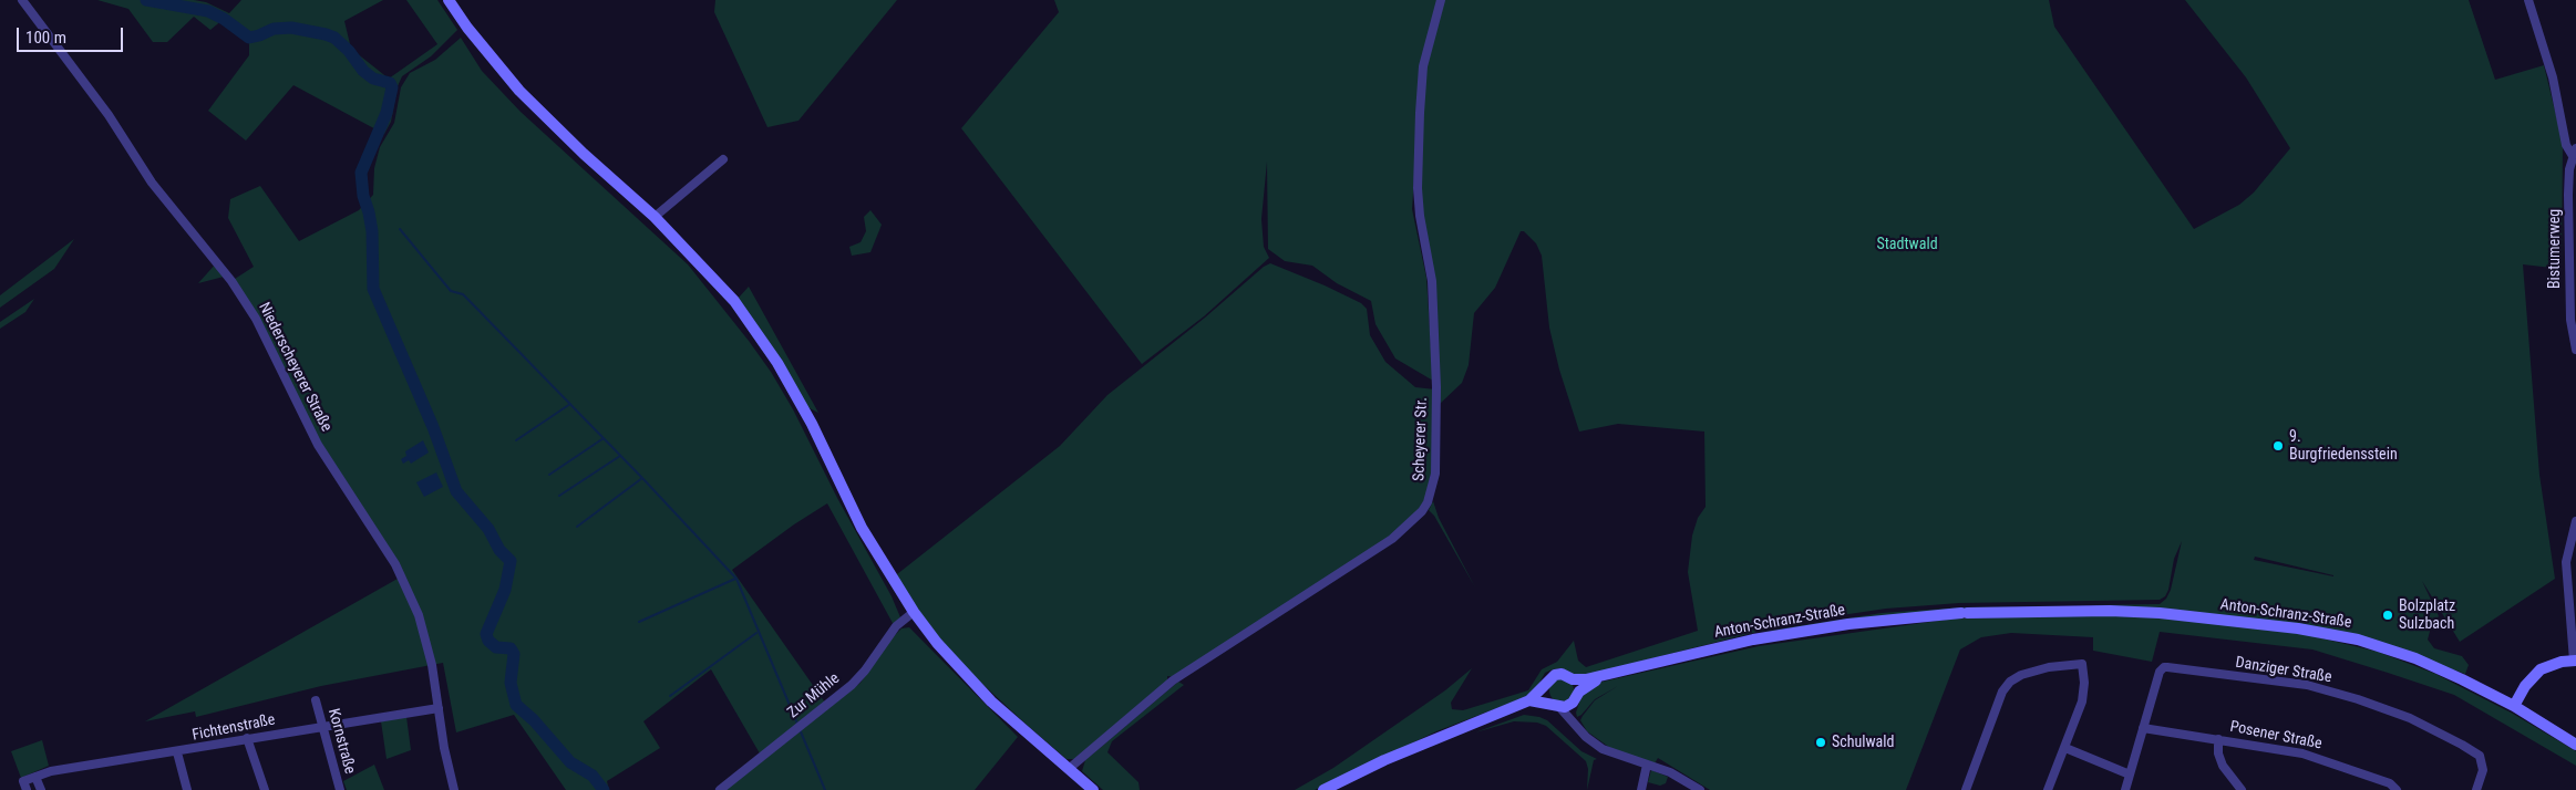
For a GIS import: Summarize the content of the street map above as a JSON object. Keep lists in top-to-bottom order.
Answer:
{
  "streets": {
    "main road": ["Anton-Schranz-Straße"],
    "street": [
      "Bistumerweg",
      "Niederscheyerer Straße",
      "Scheyerer Str.",
      "Danziger Straße",
      "Zur Mühle",
      "Fichtenstraße",
      "Posener Straße",
      "Kornstraße"
    ]
  },
  "crossings": [
    ["Niederscheyerer Straße", "Fichtenstraße"],
    ["Danziger Straße", "Posener Straße"],
    ["Fichtenstraße", "Kornstraße"]
  ],
  "parks": ["Stadtwald"],
  "places": ["9. Burgfriedensstein", "Bolzplatz Sulzbach", "Schulwald"],
  "scale_bar": "100 m"
}
